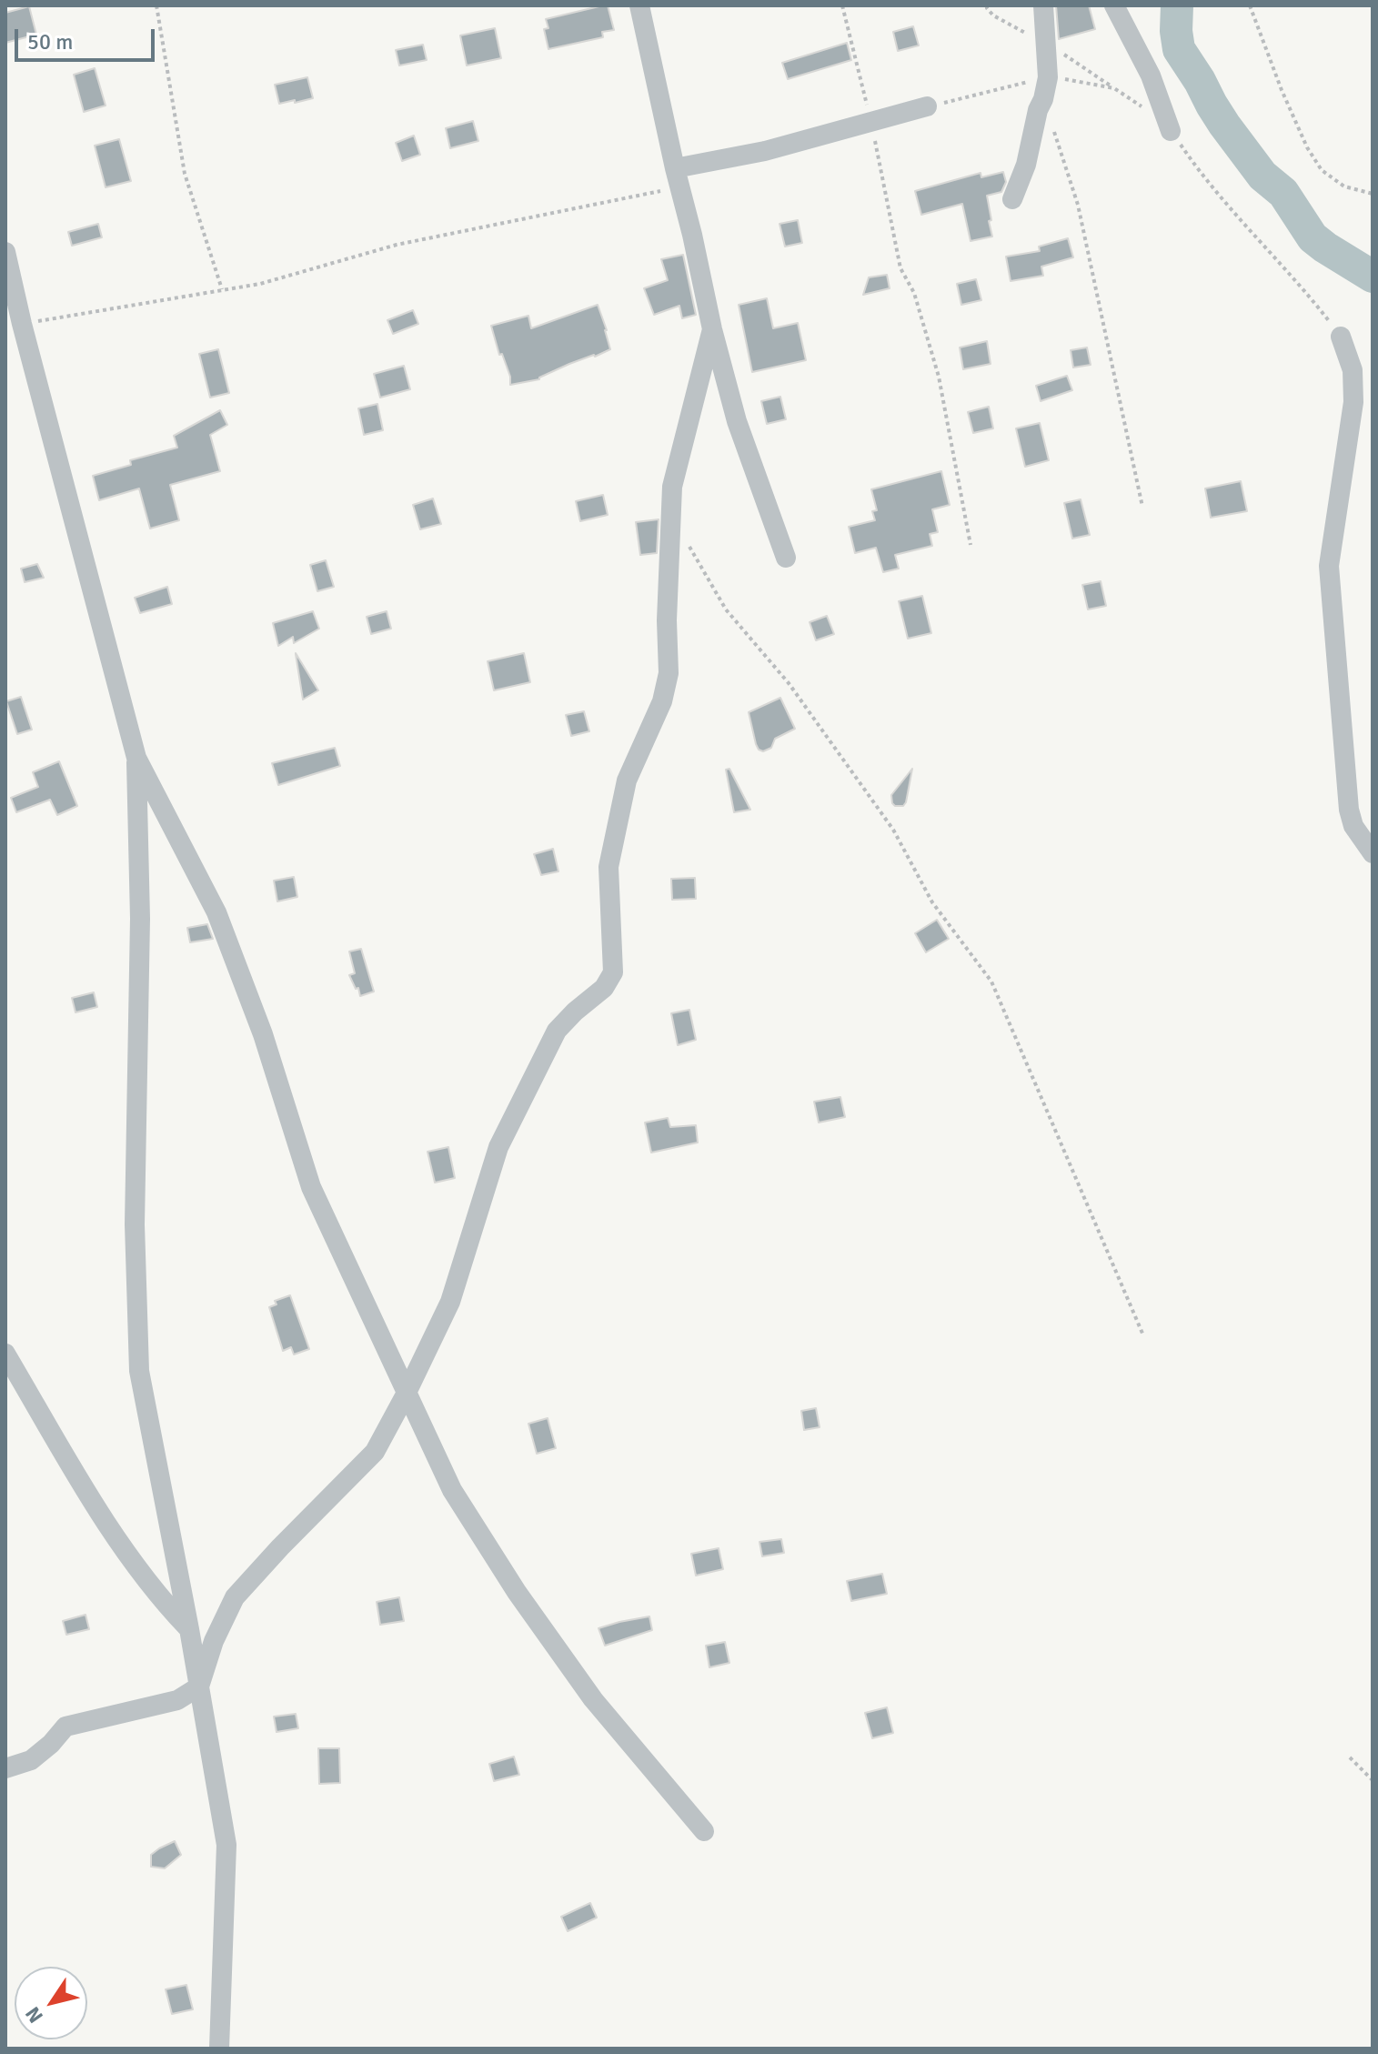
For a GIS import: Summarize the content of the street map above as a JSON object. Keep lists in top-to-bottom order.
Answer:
{
  "scale_bar": "50 m",
  "north": "bottom left"
}
